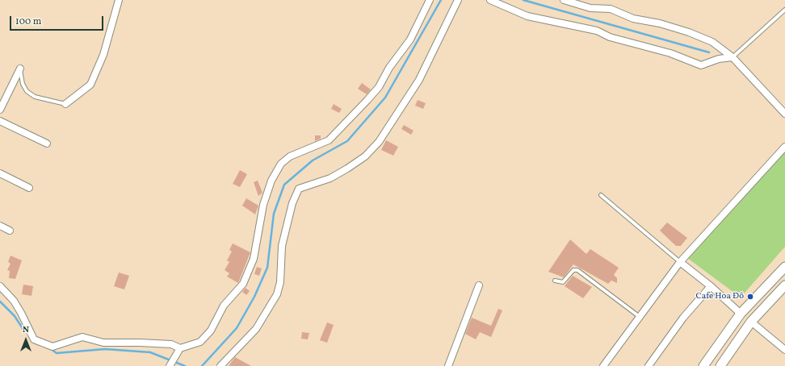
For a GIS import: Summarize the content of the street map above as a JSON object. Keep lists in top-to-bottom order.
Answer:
{
  "places": ["Cafe Hoa Đô"],
  "scale_bar": "100 m",
  "north": "top"
}
